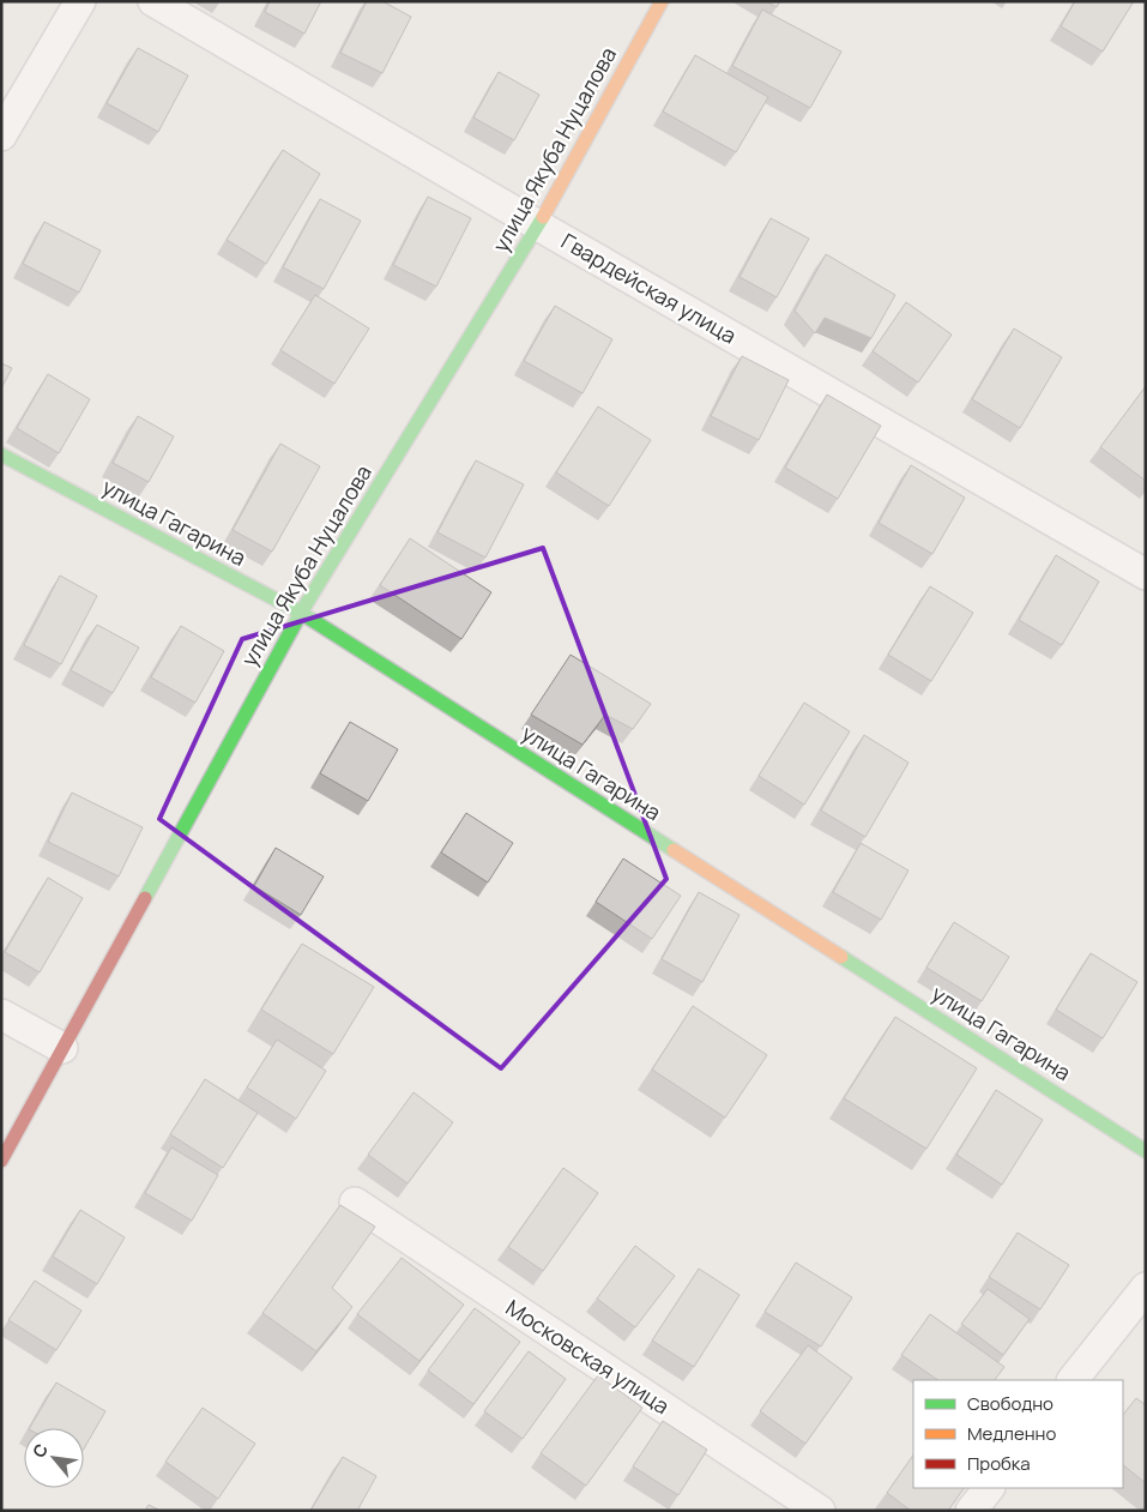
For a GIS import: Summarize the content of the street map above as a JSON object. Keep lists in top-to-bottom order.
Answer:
{
  "streets": {
    "street": [
      "улица Якуба Нуцалова",
      "Гвардейская улица",
      "улица Гагарина",
      "Московская улица"
    ]
  },
  "crossings": [
    ["улица Якуба Нуцалова", "Гвардейская улица"],
    ["улица Якуба Нуцалова", "улица Гагарина"]
  ],
  "legend": ["Свободно", "Медленно", "Пробка"],
  "north": "top left"
}
